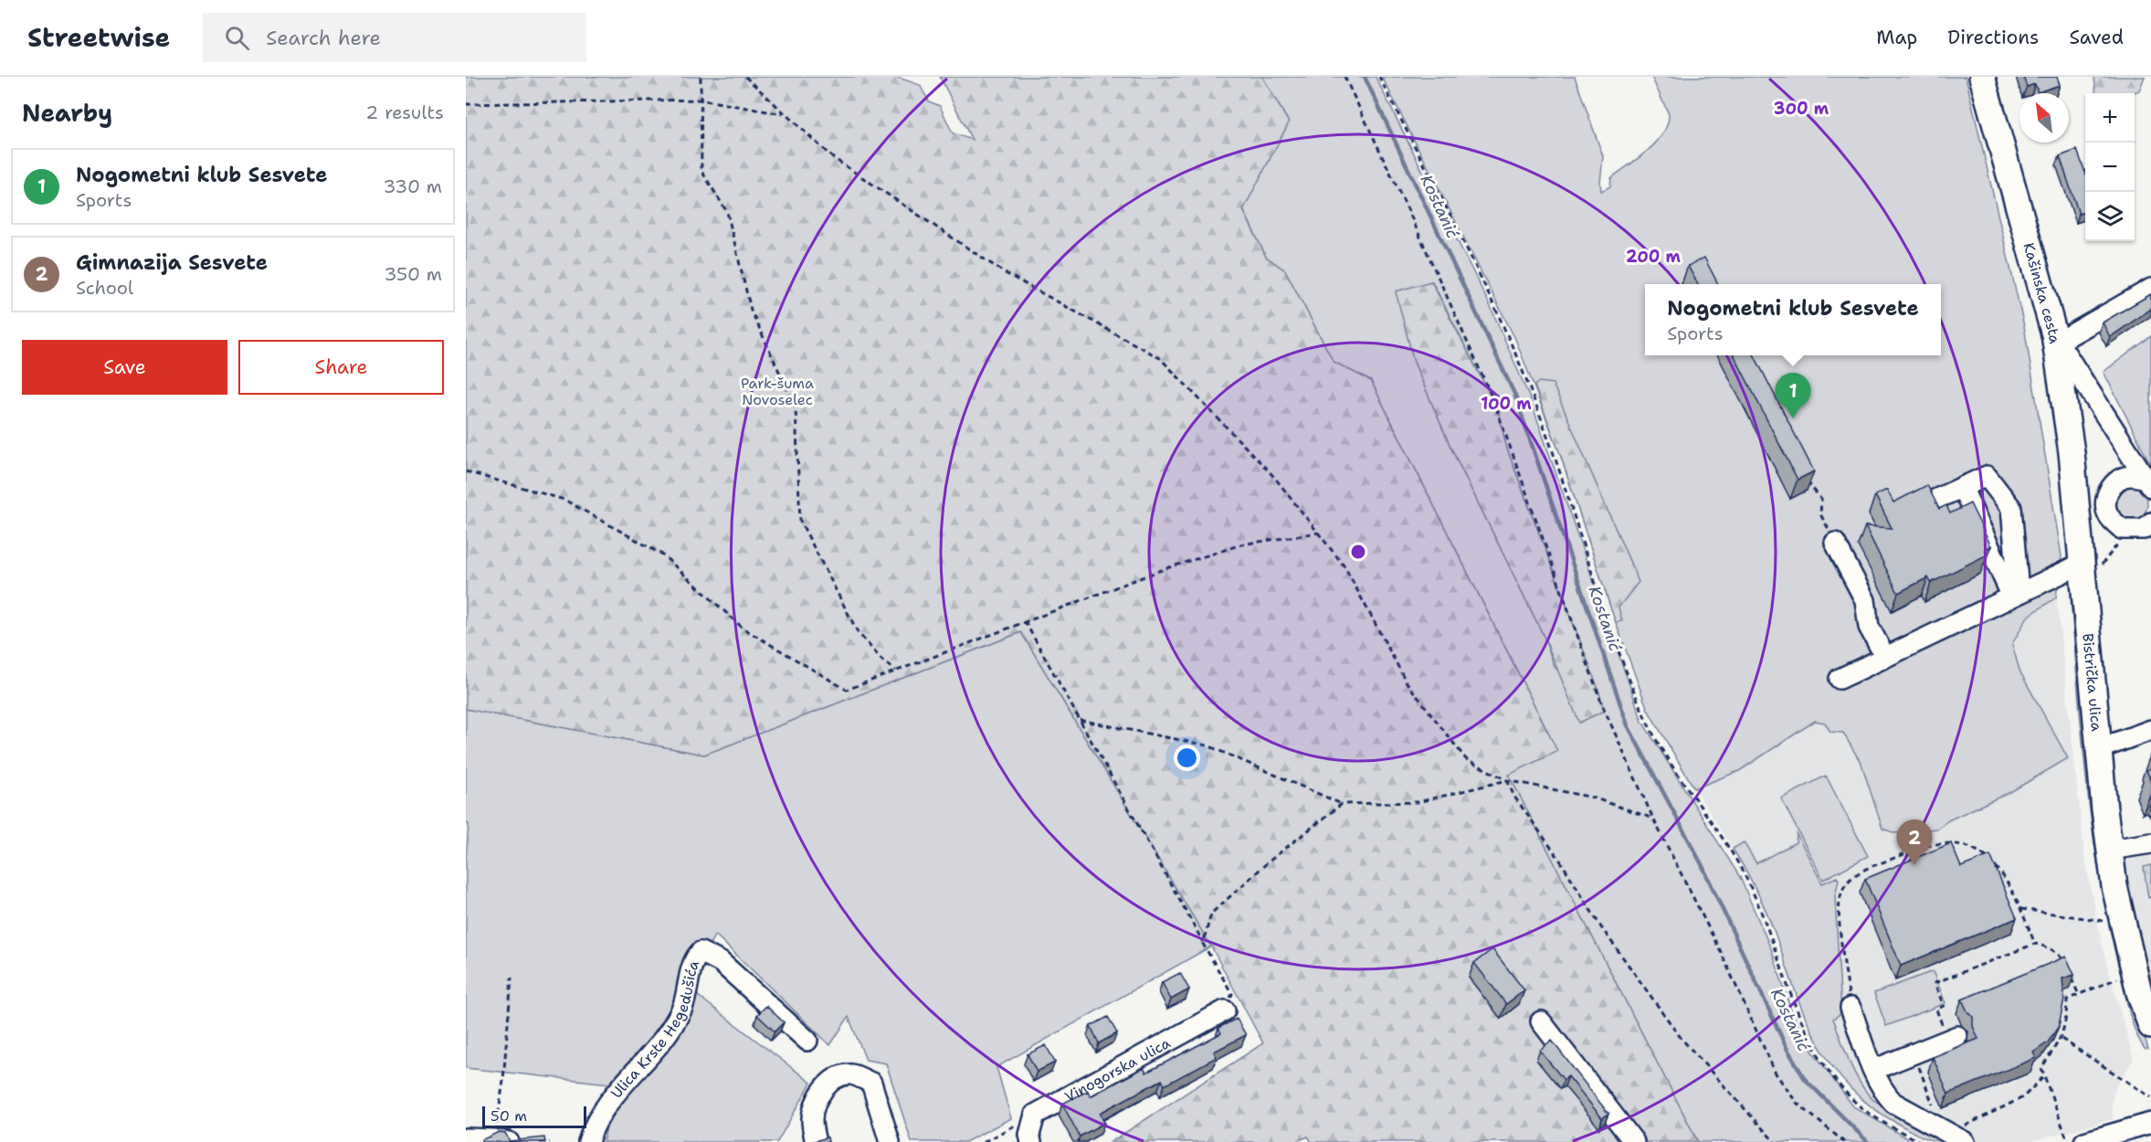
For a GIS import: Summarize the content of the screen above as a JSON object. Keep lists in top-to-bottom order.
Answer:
{
  "streets": {
    "main road": ["Kašinska cesta", "Bistrička ulica"],
    "street": ["Ulica Krste Hegedušića", "Vinogorska ulica"]
  },
  "crossings": [
    ["Kašinska cesta", "Bistrička ulica"]
  ],
  "water": ["Kostanić"],
  "parks": ["Park-šuma Novoselec"],
  "scale_bar": "50 m",
  "north": "top left",
  "page": {
    "header": "Streetwise",
    "search": "Search here",
    "nav": ["Map", "Directions", "Saved"],
    "heading": ["Nearby", "2 results"],
    "map_buttons": ["+", "−"],
    "list": [
      {
        "mark": "1",
        "name": "Nogometni klub Sesvete",
        "note": "Sports",
        "value": "330 m"
      },
      {
        "mark": "2",
        "name": "Gimnazija Sesvete",
        "note": "School",
        "value": "350 m"
      }
    ],
    "popup": ["Nogometni klub Sesvete", "Sports"],
    "buttons": ["Save", "Share"],
    "pins": ["1", "2"],
    "scale": "50 m"
  },
  "rings": ["300 m", "200 m", "100 m"]
}
